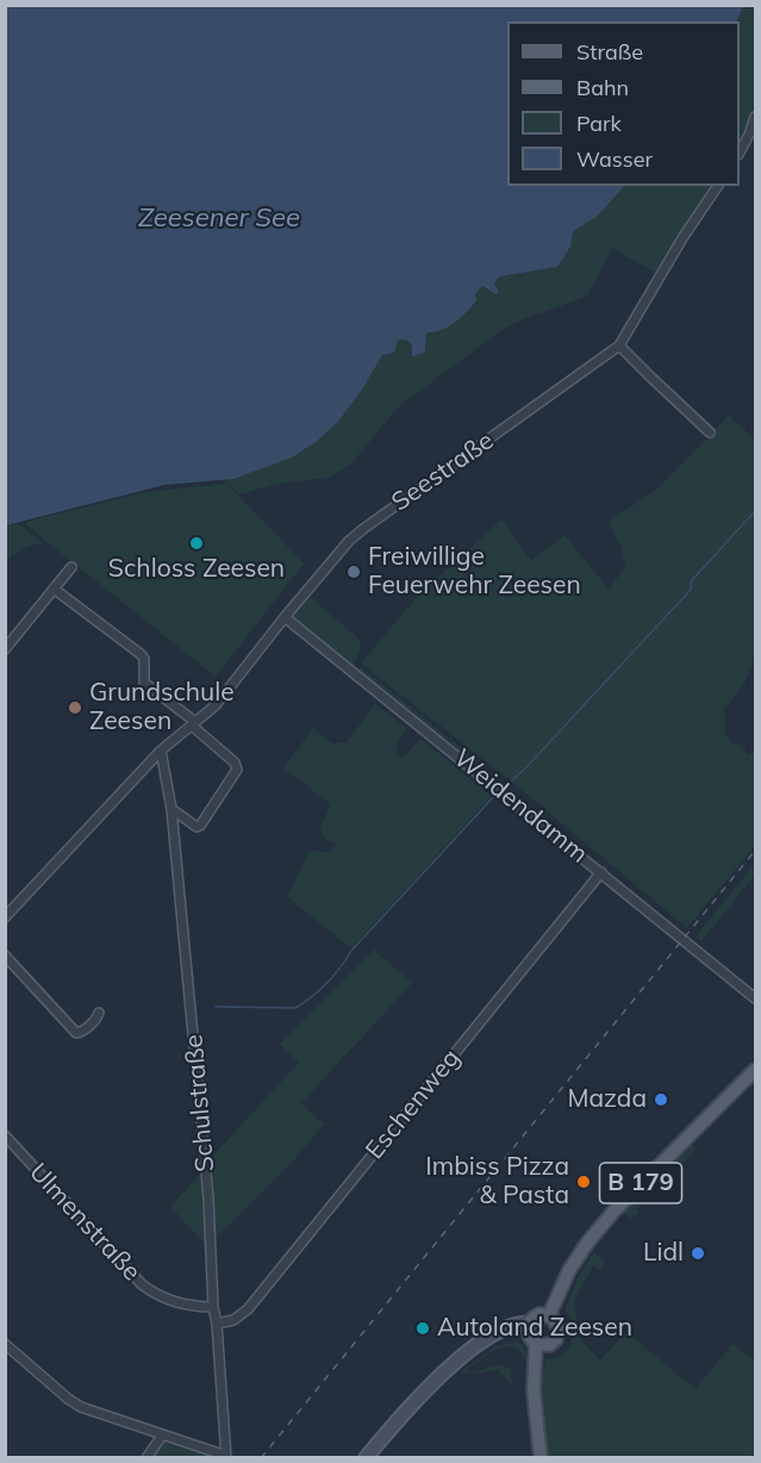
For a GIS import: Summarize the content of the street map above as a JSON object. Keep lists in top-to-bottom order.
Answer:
{
  "streets": {
    "main road": ["B 179"],
    "street": [
      "Seestraße",
      "Weidendamm",
      "Schulstraße",
      "Eschenweg",
      "Ulmenstraße"
    ]
  },
  "crossings": [
    ["Seestraße", "Weidendamm"],
    ["Seestraße", "Schulstraße"],
    ["Weidendamm", "Eschenweg"],
    ["Schulstraße", "Eschenweg"],
    ["Schulstraße", "Ulmenstraße"]
  ],
  "water": ["Zeesener See"],
  "places": [
    "Schloss Zeesen",
    "Freiwillige Feuerwehr Zeesen",
    "Grundschule Zeesen",
    "Mazda",
    "Imbiss Pizza & Pasta",
    "Lidl",
    "Autoland Zeesen"
  ],
  "legend": [
    "Straße",
    "Bahn",
    "Park",
    "Wasser"
  ]
}
